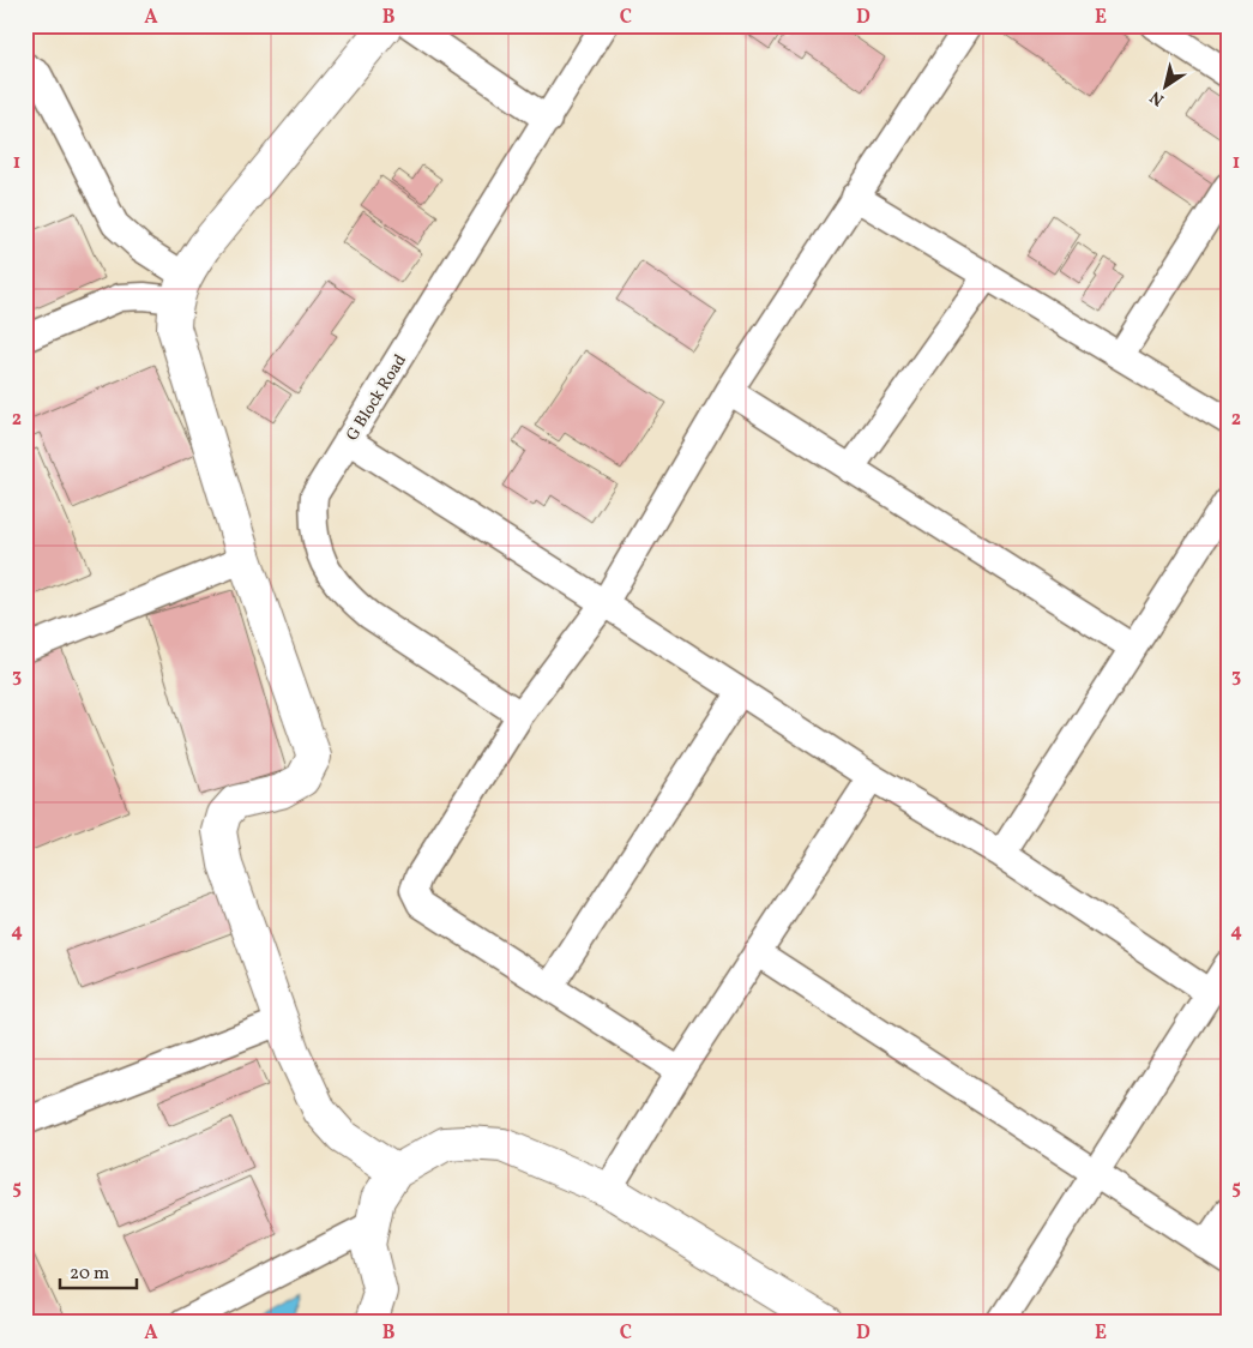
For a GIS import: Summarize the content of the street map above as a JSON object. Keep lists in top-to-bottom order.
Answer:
{
  "streets": {
    "street": ["G Block Road"]
  },
  "scale_bar": "20 m",
  "north": "bottom left",
  "grid": {
    "columns": [
      "A",
      "B",
      "C",
      "D",
      "E"
    ],
    "rows": [
      "1",
      "2",
      "3",
      "4",
      "5"
    ]
  }
}
